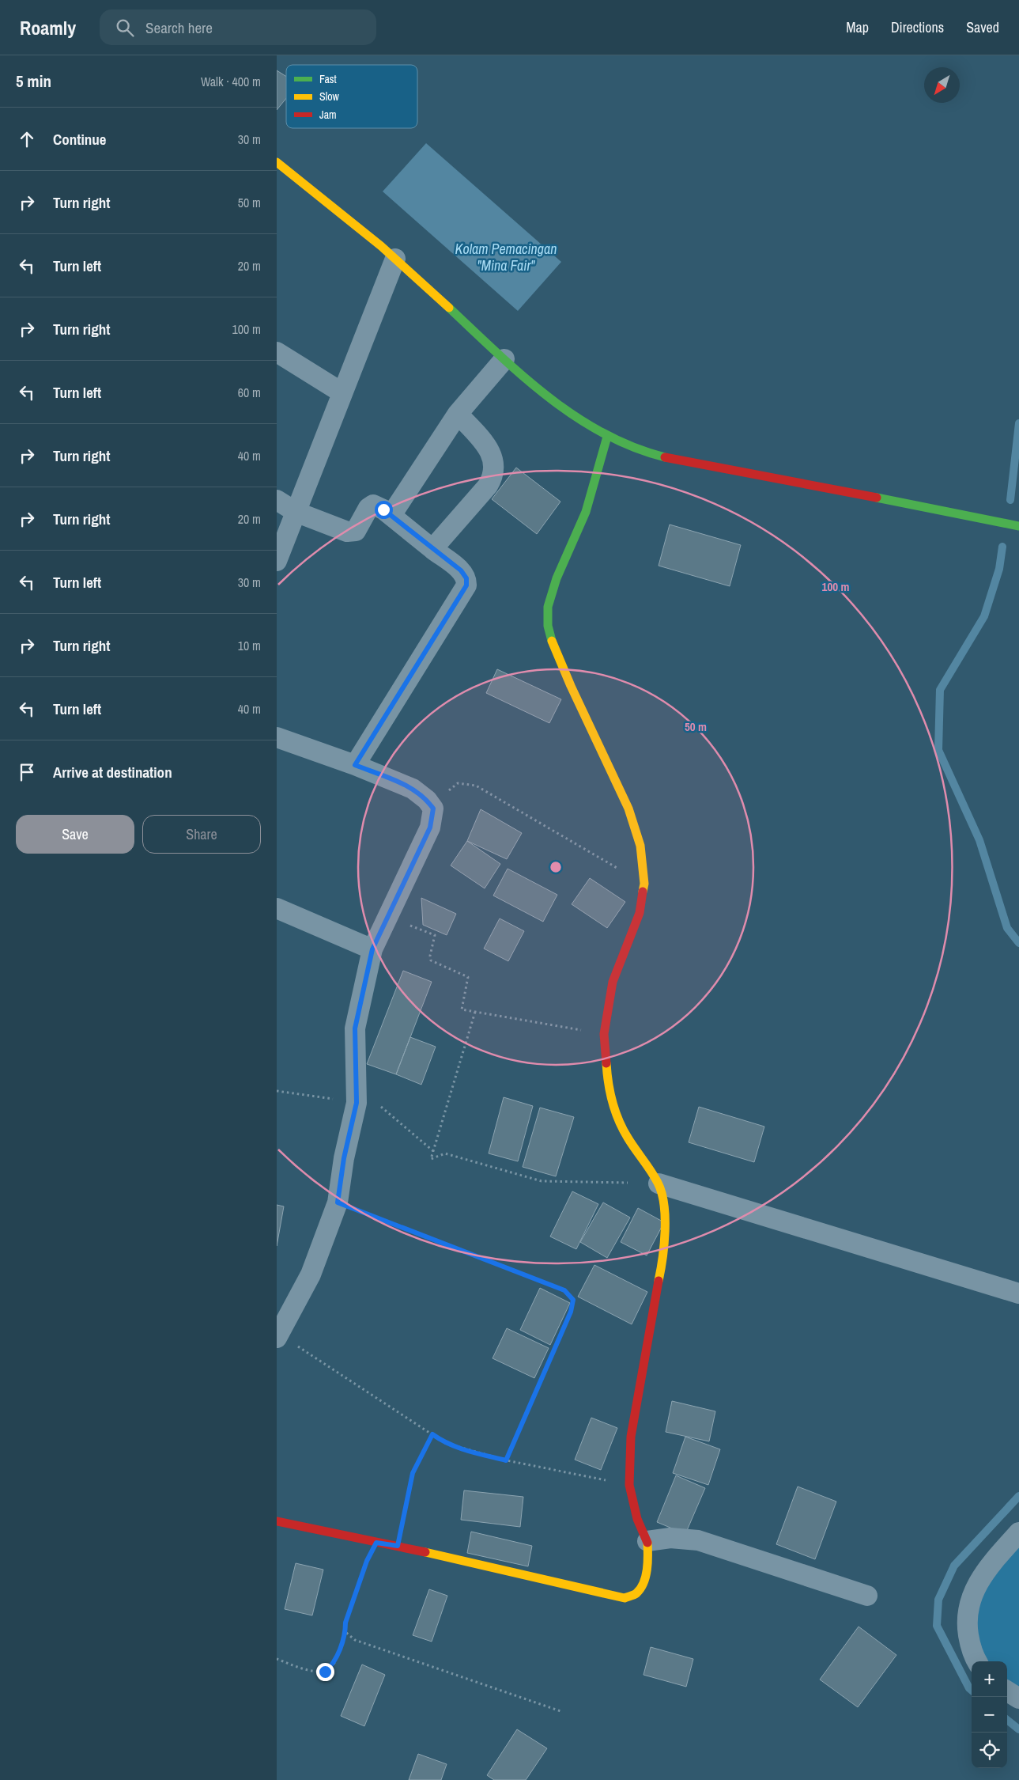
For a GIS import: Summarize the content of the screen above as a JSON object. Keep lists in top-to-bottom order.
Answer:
{
  "water": ["Kolam Pemacingan \"Mina Fair\""],
  "legend": ["Fast", "Slow", "Jam"],
  "north": "bottom left",
  "page": {
    "header": "Roamly",
    "search": "Search here",
    "nav": ["Map", "Directions", "Saved"],
    "heading": ["5 min", "Walk · 400 m"],
    "list": [
      ["Continue", "30 m"],
      ["Turn right", "50 m"],
      ["Turn left", "20 m"],
      ["Turn right", "100 m"],
      ["Turn left", "60 m"],
      ["Turn right", "40 m"],
      ["Turn right", "20 m"],
      ["Turn left", "30 m"],
      ["Turn right", "10 m"],
      ["Turn left", "40 m"],
      "Arrive at destination"
    ],
    "buttons": ["Save", "Share"],
    "map_buttons": ["+", "−"]
  },
  "rings": ["100 m", "50 m"]
}
